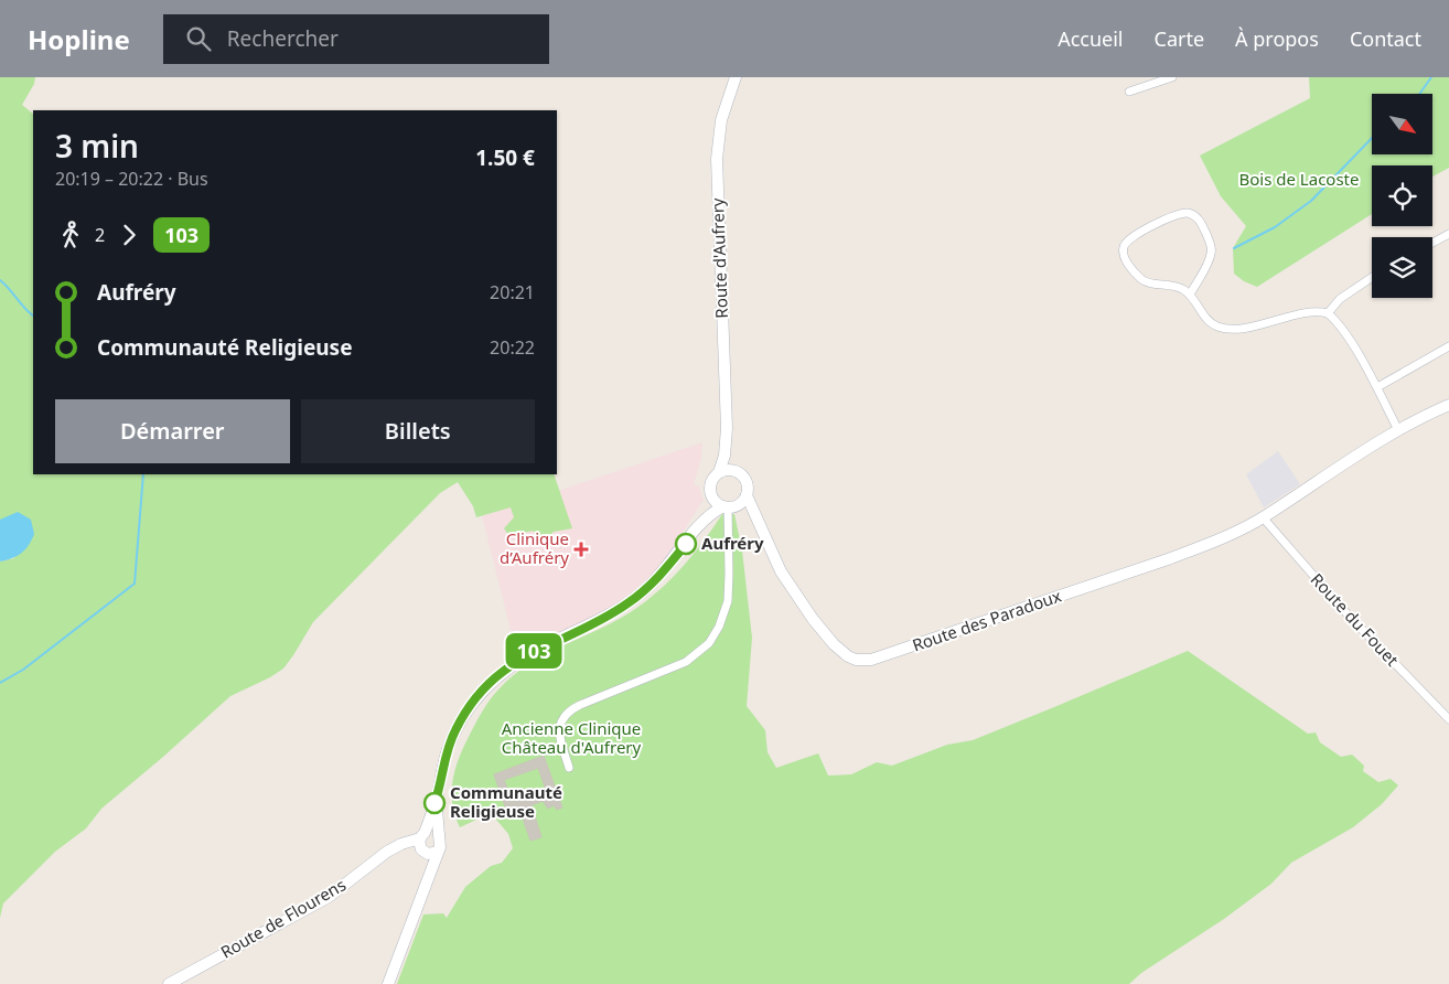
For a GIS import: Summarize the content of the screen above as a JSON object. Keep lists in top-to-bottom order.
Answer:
{
  "streets": {
    "main road": ["Route d'Aufrery", "Route des Paradoux", "Route de Flourens"],
    "street": ["Route du Fouet"]
  },
  "crossings": [
    ["Route d'Aufrery", "Route des Paradoux"],
    ["Route du Fouet", "Route des Paradoux"]
  ],
  "parks": ["Bois de Lacoste", "Ancienne Clinique Château d'Aufrery"],
  "places": {
    "other": ["Aufréry", "Communauté Religieuse"],
    "health": ["Clinique d’Aufréry"]
  },
  "lines": ["bus line 103"],
  "north": "bottom right",
  "page": {
    "header": "Hopline",
    "search": "Rechercher",
    "nav": [
      "Accueil",
      "Carte",
      "À propos",
      "Contact"
    ],
    "on_map": "103",
    "heading": ["3 min", "20:19 – 20:22 · Bus", "1.50 €"],
    "legs": ["2", "103"],
    "list": [
      {
        "name": "Aufréry",
        "value": "20:21"
      },
      {
        "name": "Communauté Religieuse",
        "value": "20:22"
      }
    ],
    "buttons": ["Démarrer", "Billets"]
  }
}
